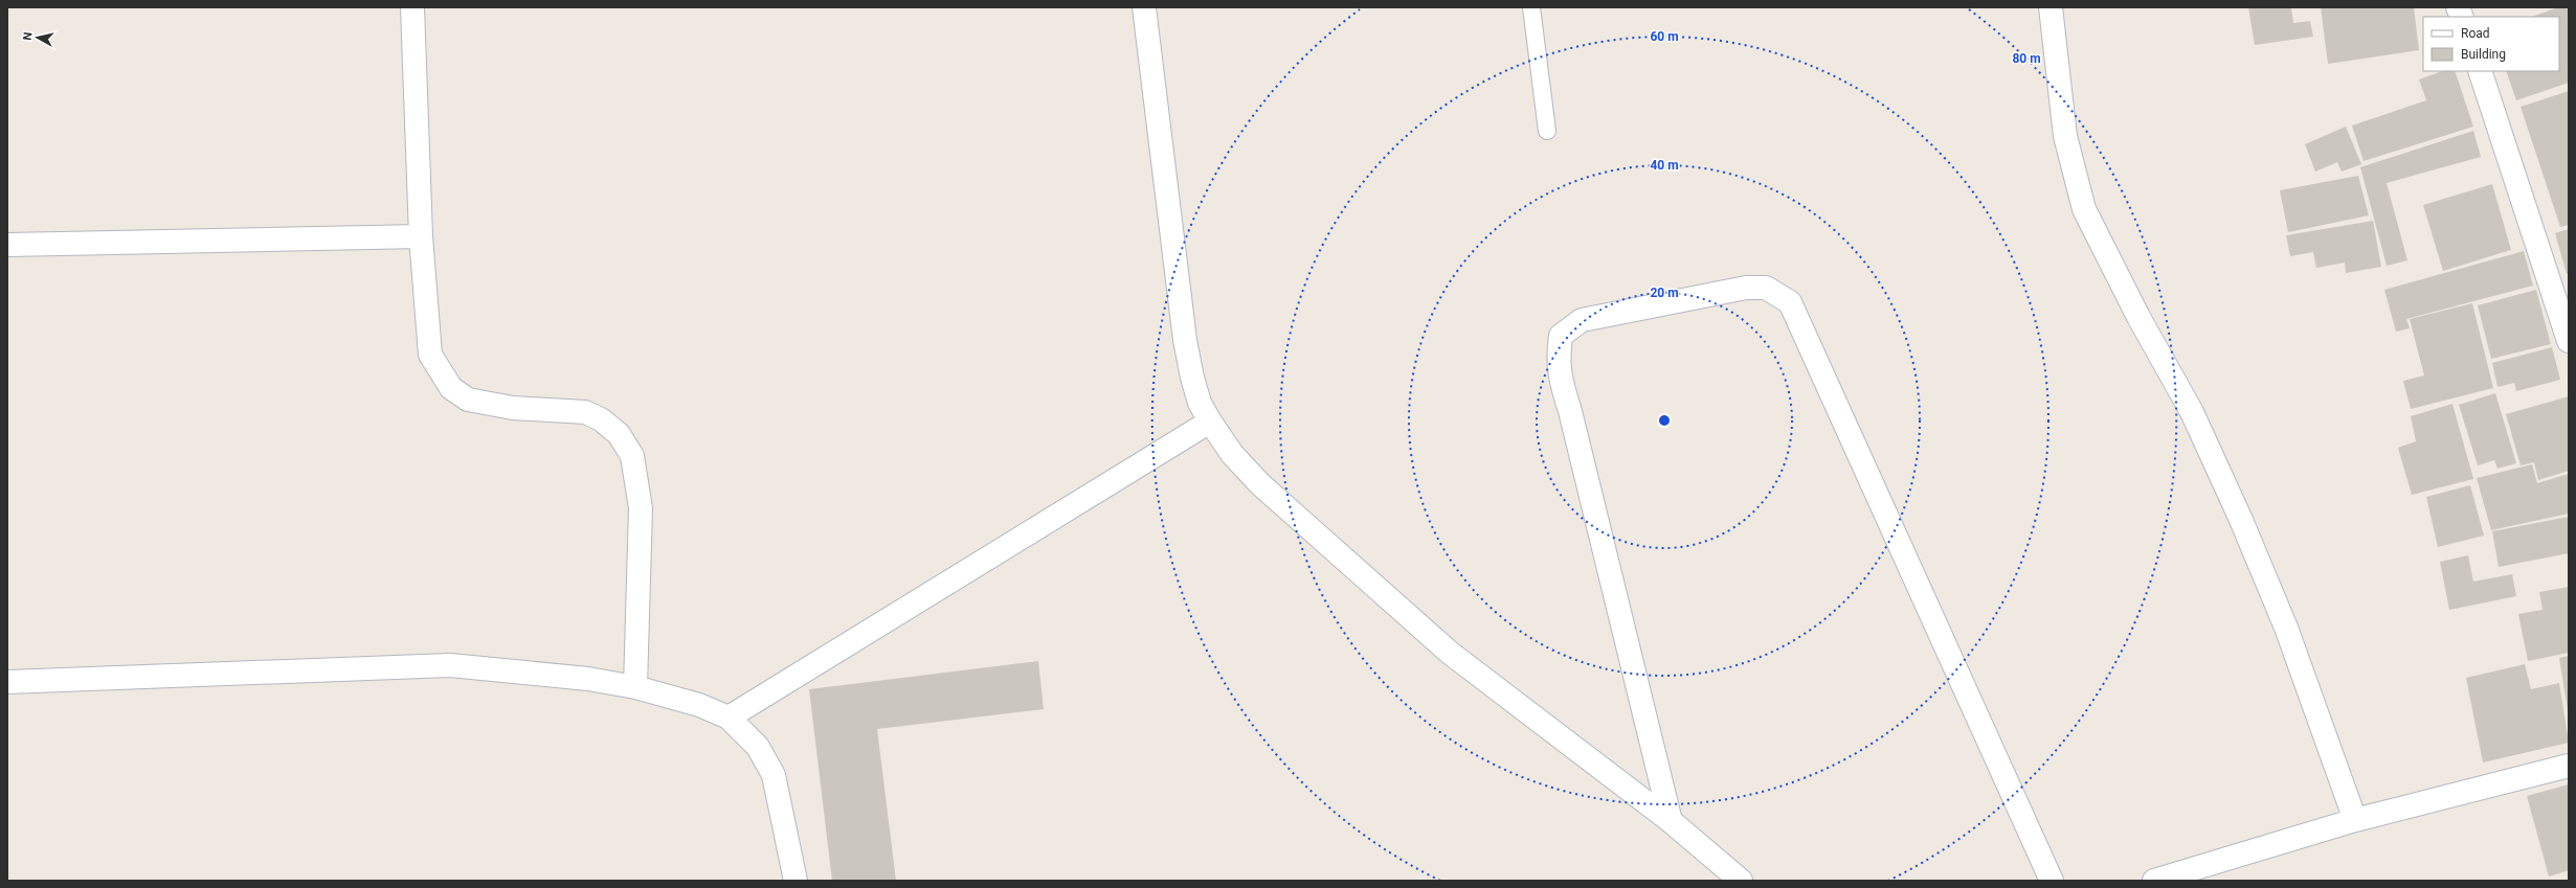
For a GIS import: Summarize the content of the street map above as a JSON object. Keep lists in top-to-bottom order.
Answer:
{
  "legend": ["Road", "Building"],
  "north": "left",
  "rings": [
    "60 m",
    "80 m",
    "40 m",
    "20 m"
  ]
}
